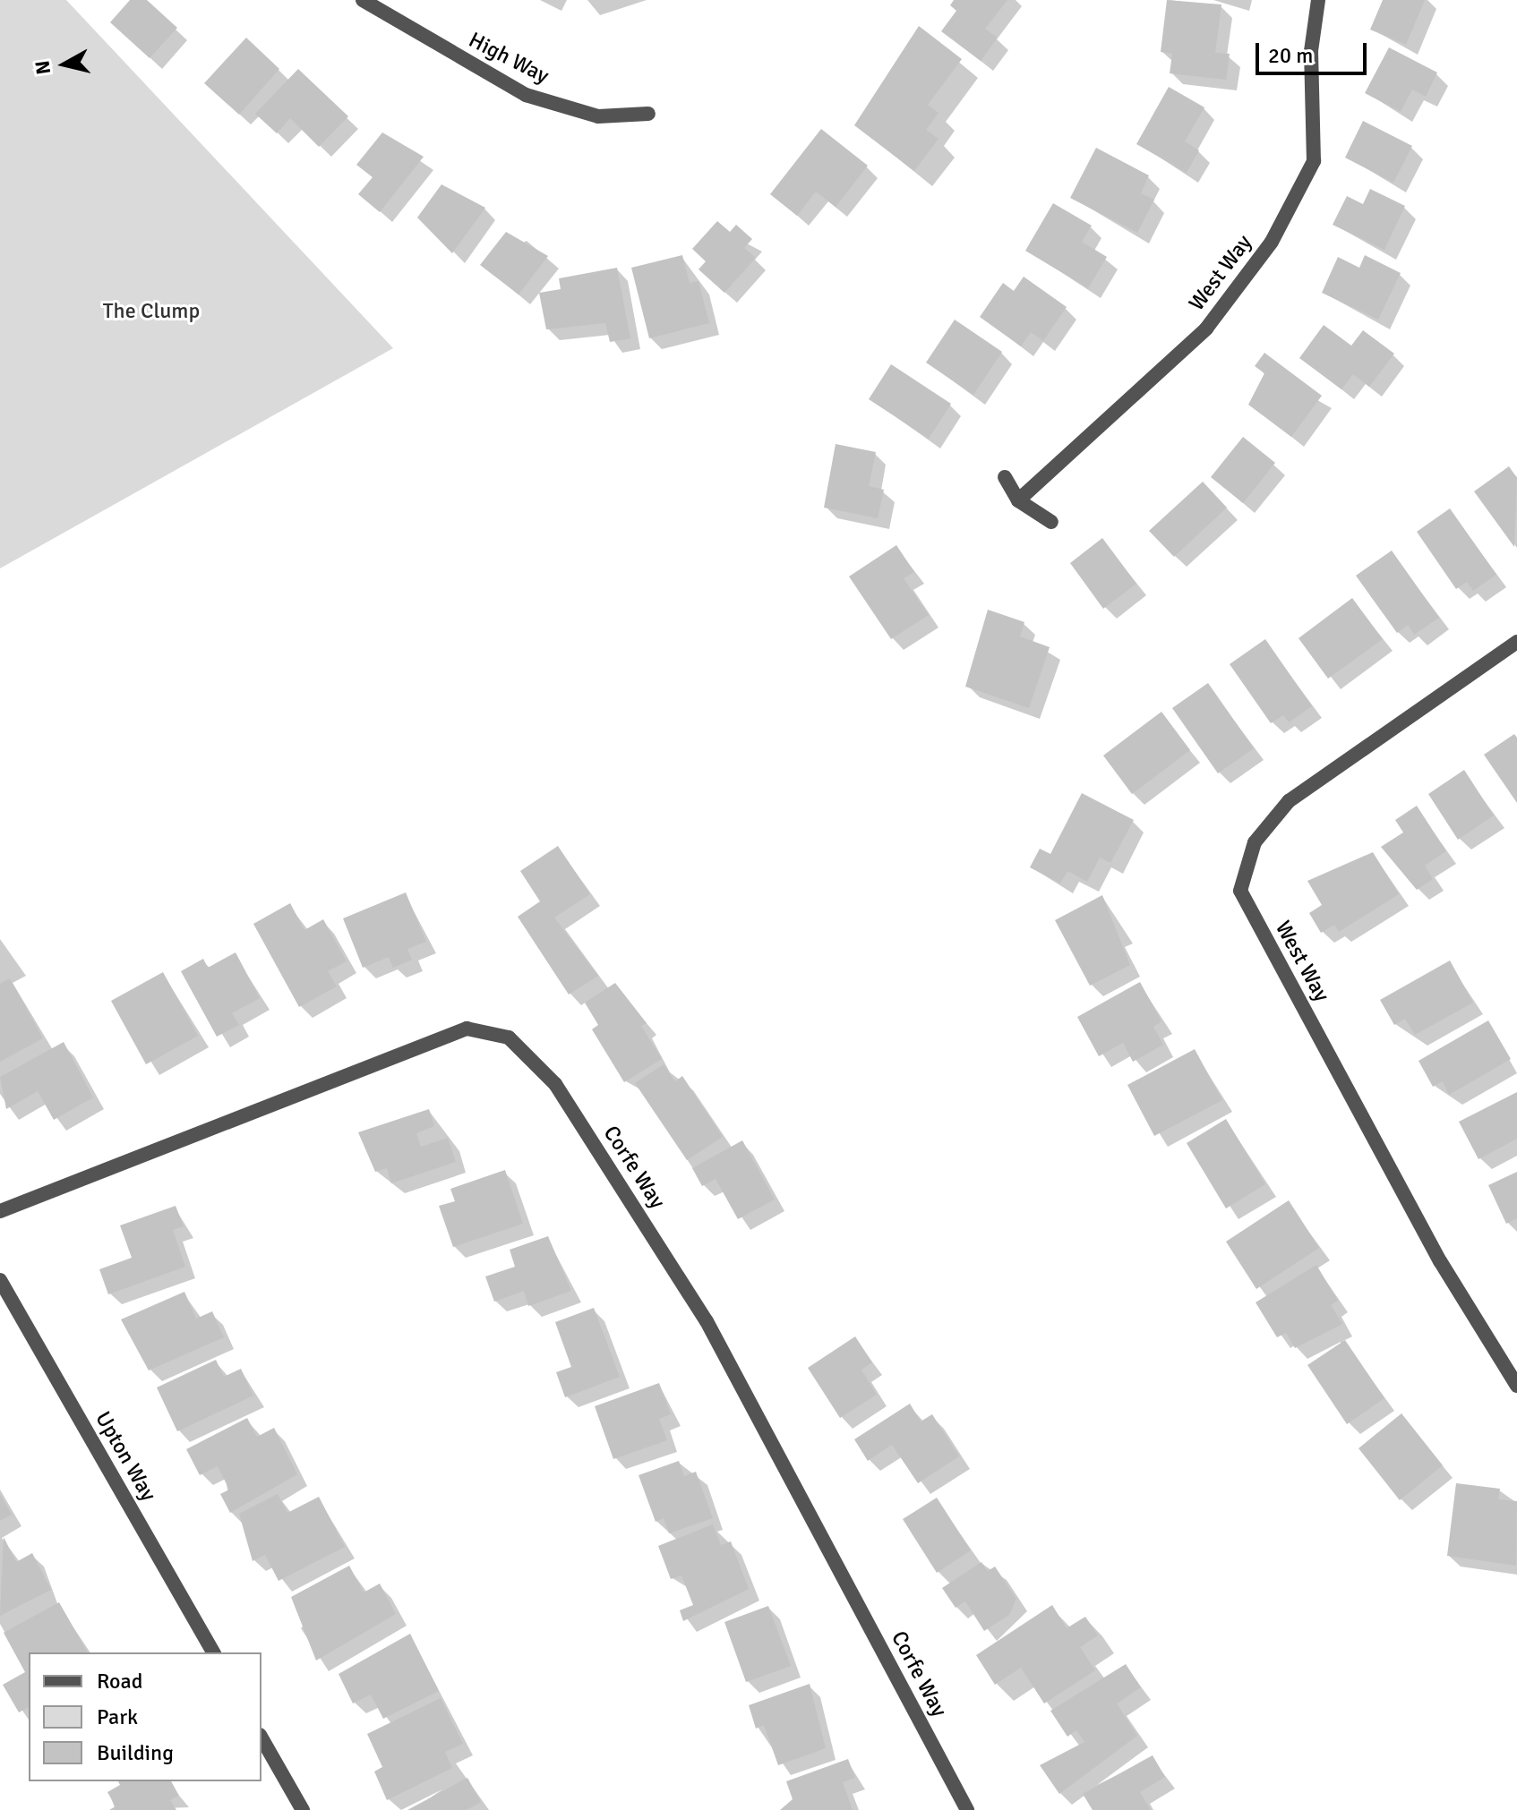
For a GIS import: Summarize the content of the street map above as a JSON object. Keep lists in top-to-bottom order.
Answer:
{
  "streets": {
    "street": [
      "High Way",
      "West Way",
      "Corfe Way",
      "Upton Way"
    ]
  },
  "parks": ["The Clump"],
  "legend": ["Road", "Park", "Building"],
  "scale_bar": "20 m",
  "north": "left"
}
